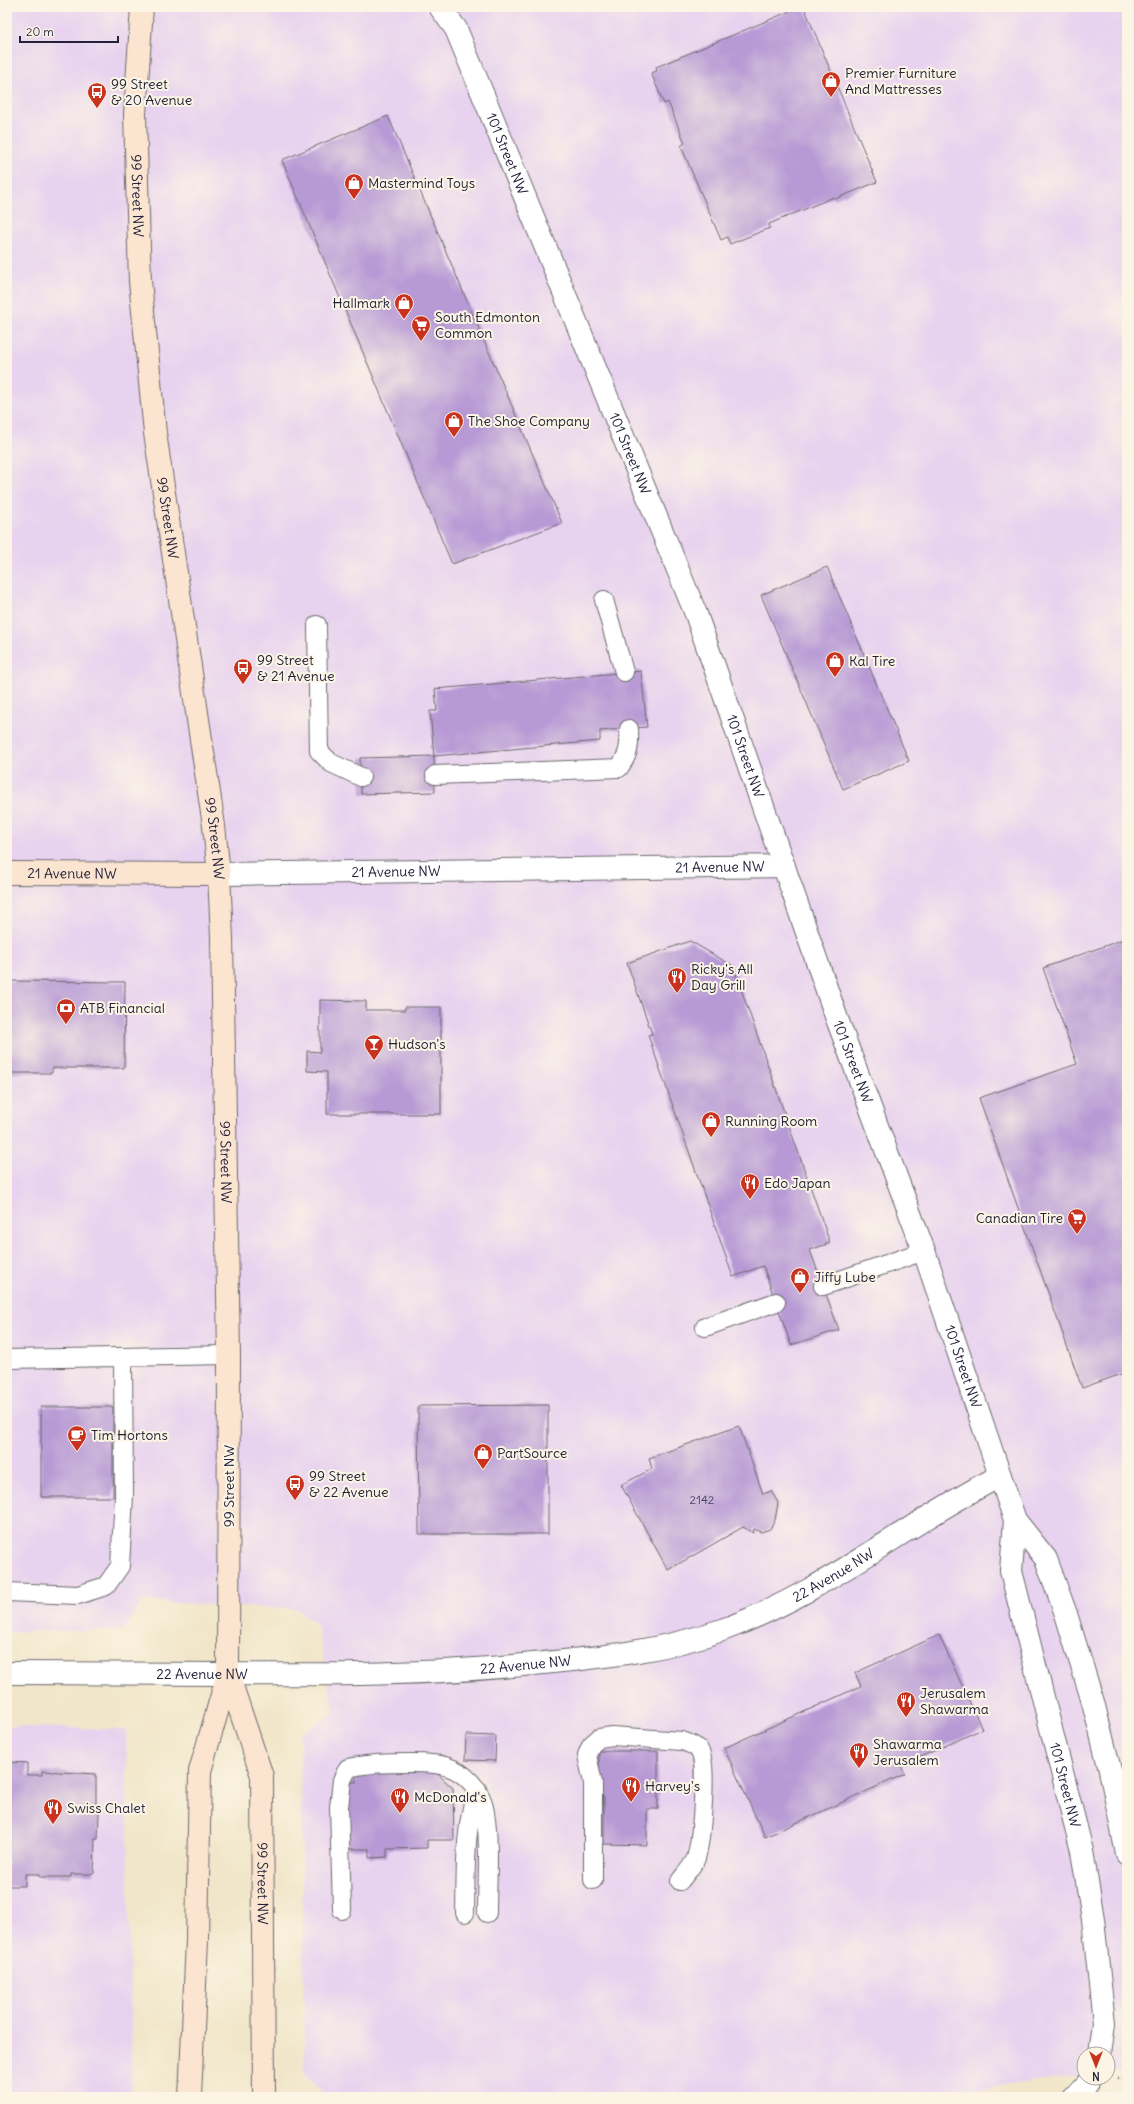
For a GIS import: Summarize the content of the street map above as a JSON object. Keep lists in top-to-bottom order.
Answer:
{
  "streets": {
    "street": [
      "101 Street NW",
      "99 Street NW",
      "21 Avenue NW",
      "22 Avenue NW"
    ]
  },
  "crossings": [
    ["101 Street NW", "21 Avenue NW"],
    ["101 Street NW", "22 Avenue NW"],
    ["99 Street NW", "21 Avenue NW"],
    ["99 Street NW", "22 Avenue NW"]
  ],
  "places": {
    "shop": [
      "Premier Furniture And Mattresses",
      "Mastermind Toys",
      "Hallmark",
      "The Shoe Company",
      "Kal Tire",
      "Running Room",
      "Jiffy Lube",
      "PartSource"
    ],
    "bus stop": ["99 Street & 20 Avenue", "99 Street & 21 Avenue", "99 Street & 22 Avenue"],
    "supermarket": ["South Edmonton Common", "Canadian Tire"],
    "restaurant": [
      "Ricky's All Day Grill",
      "Edo Japan",
      "Jerusalem Shawarma",
      "Shawarma Jerusalem",
      "Harvey's",
      "McDonald's",
      "Swiss Chalet"
    ],
    "bank": ["ATB Financial"],
    "bar": ["Hudson's"],
    "cafe": ["Tim Hortons"]
  },
  "house_numbers": ["2142"],
  "scale_bar": "20 m",
  "north": "bottom"
}
